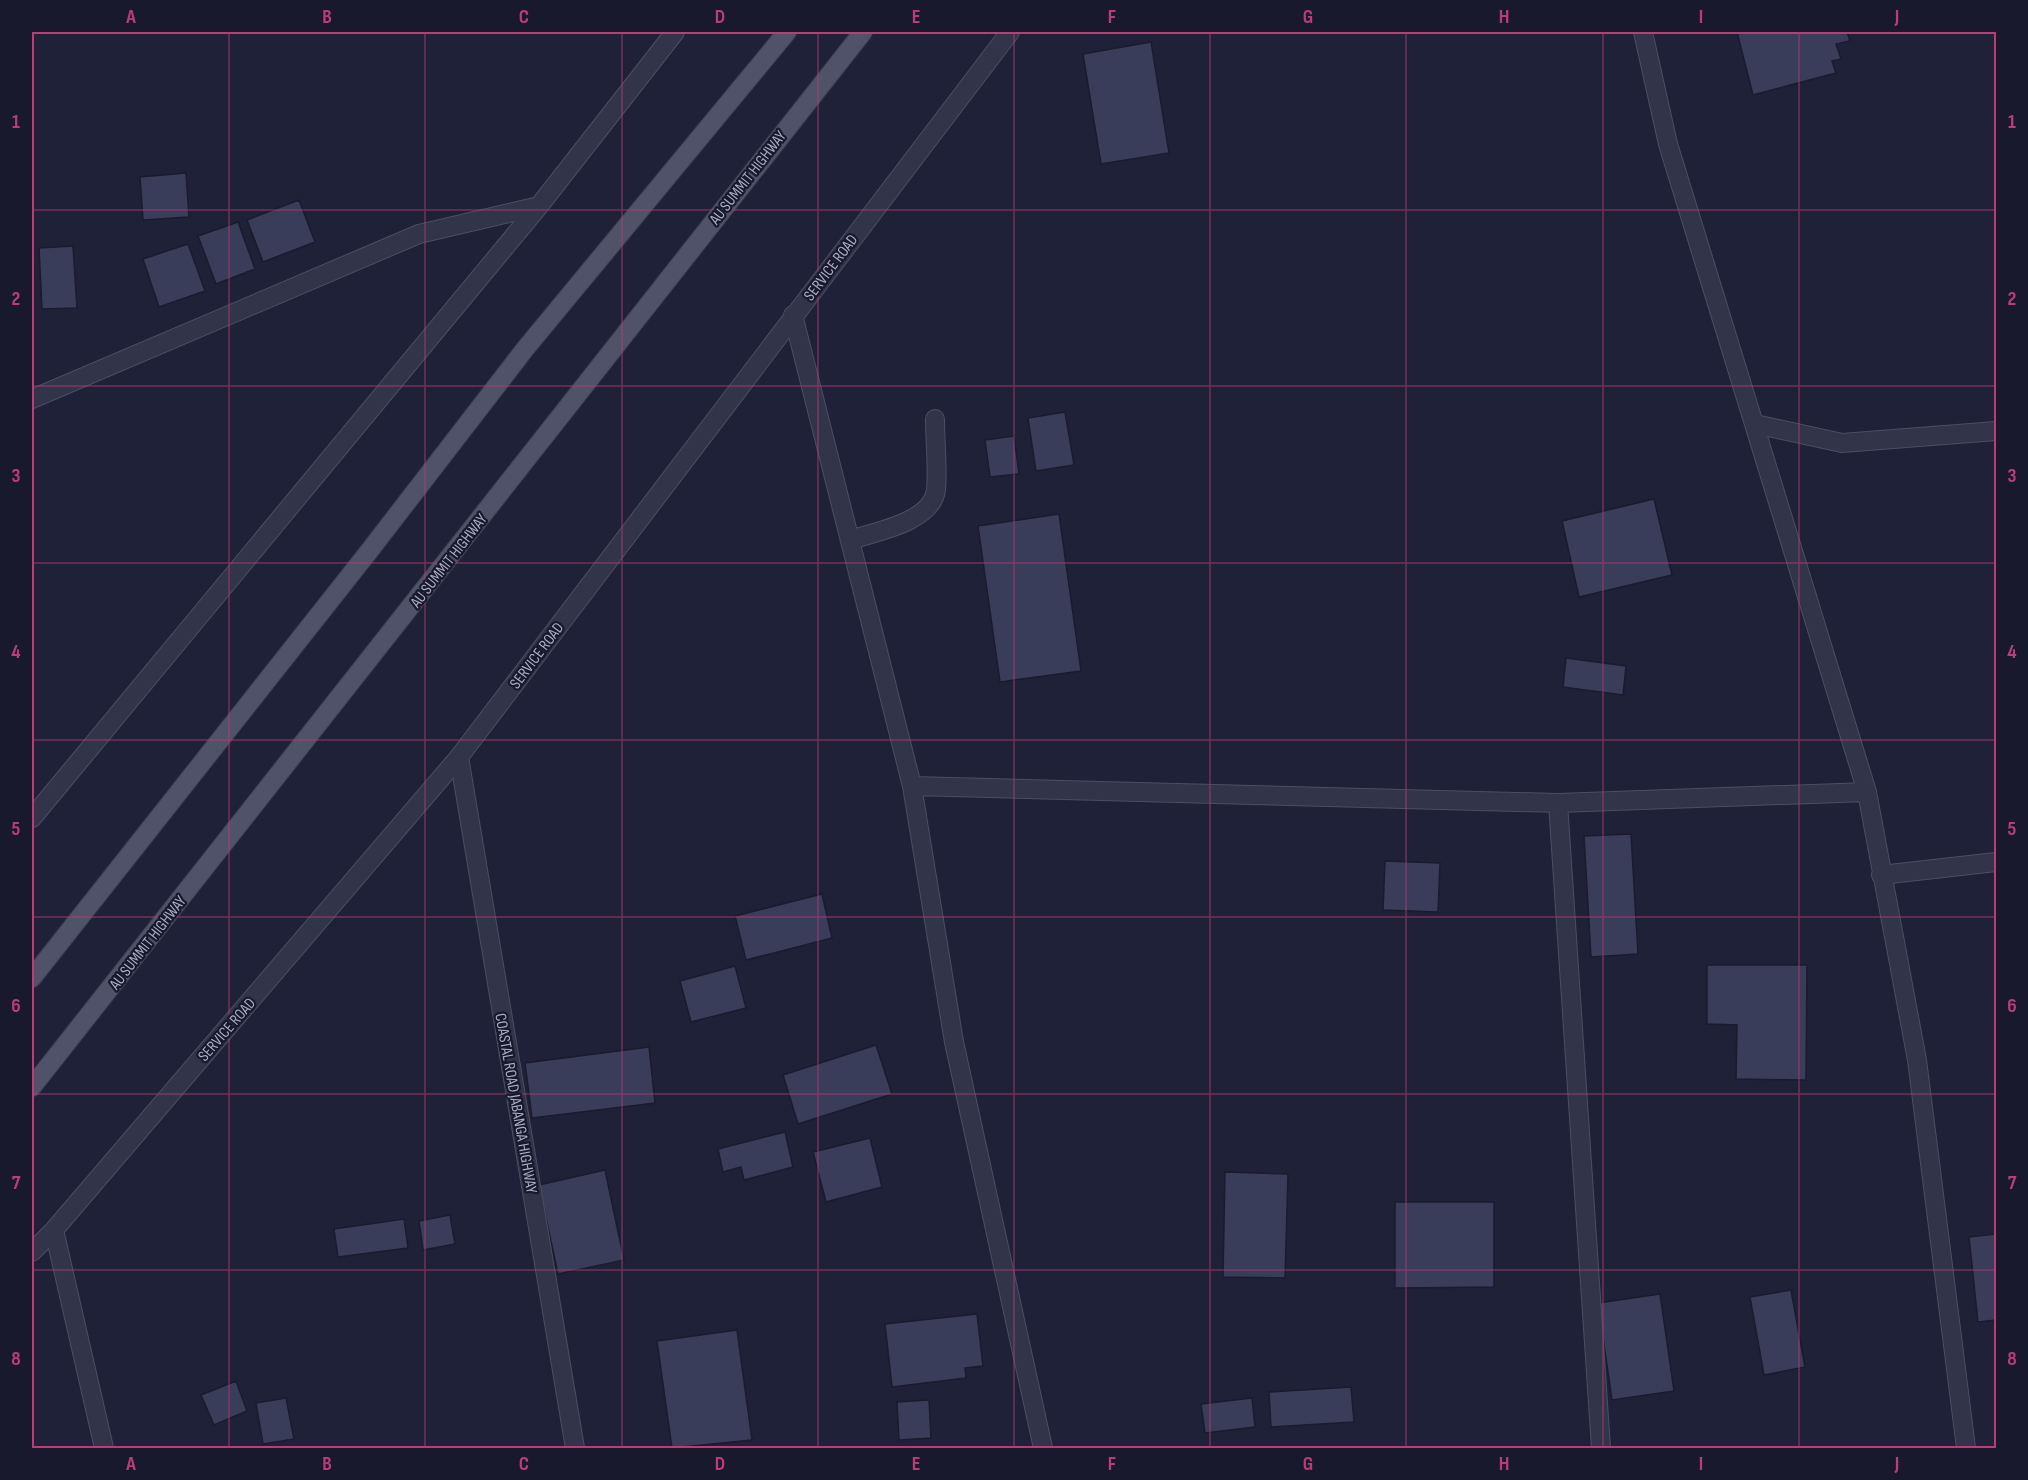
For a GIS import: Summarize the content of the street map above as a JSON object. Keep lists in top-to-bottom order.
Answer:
{
  "streets": {
    "main road": ["AU SUMMIT HIGHWAY"],
    "street": ["SERVICE ROAD", "COASTAL ROAD JABANGA HIGHWAY"]
  },
  "crossings": [
    ["SERVICE ROAD", "COASTAL ROAD JABANGA HIGHWAY"]
  ],
  "grid": {
    "columns": [
      "A",
      "B",
      "C",
      "D",
      "E",
      "F",
      "G",
      "H",
      "I",
      "J"
    ],
    "rows": [
      "1",
      "2",
      "3",
      "4",
      "5",
      "6",
      "7",
      "8"
    ]
  }
}
